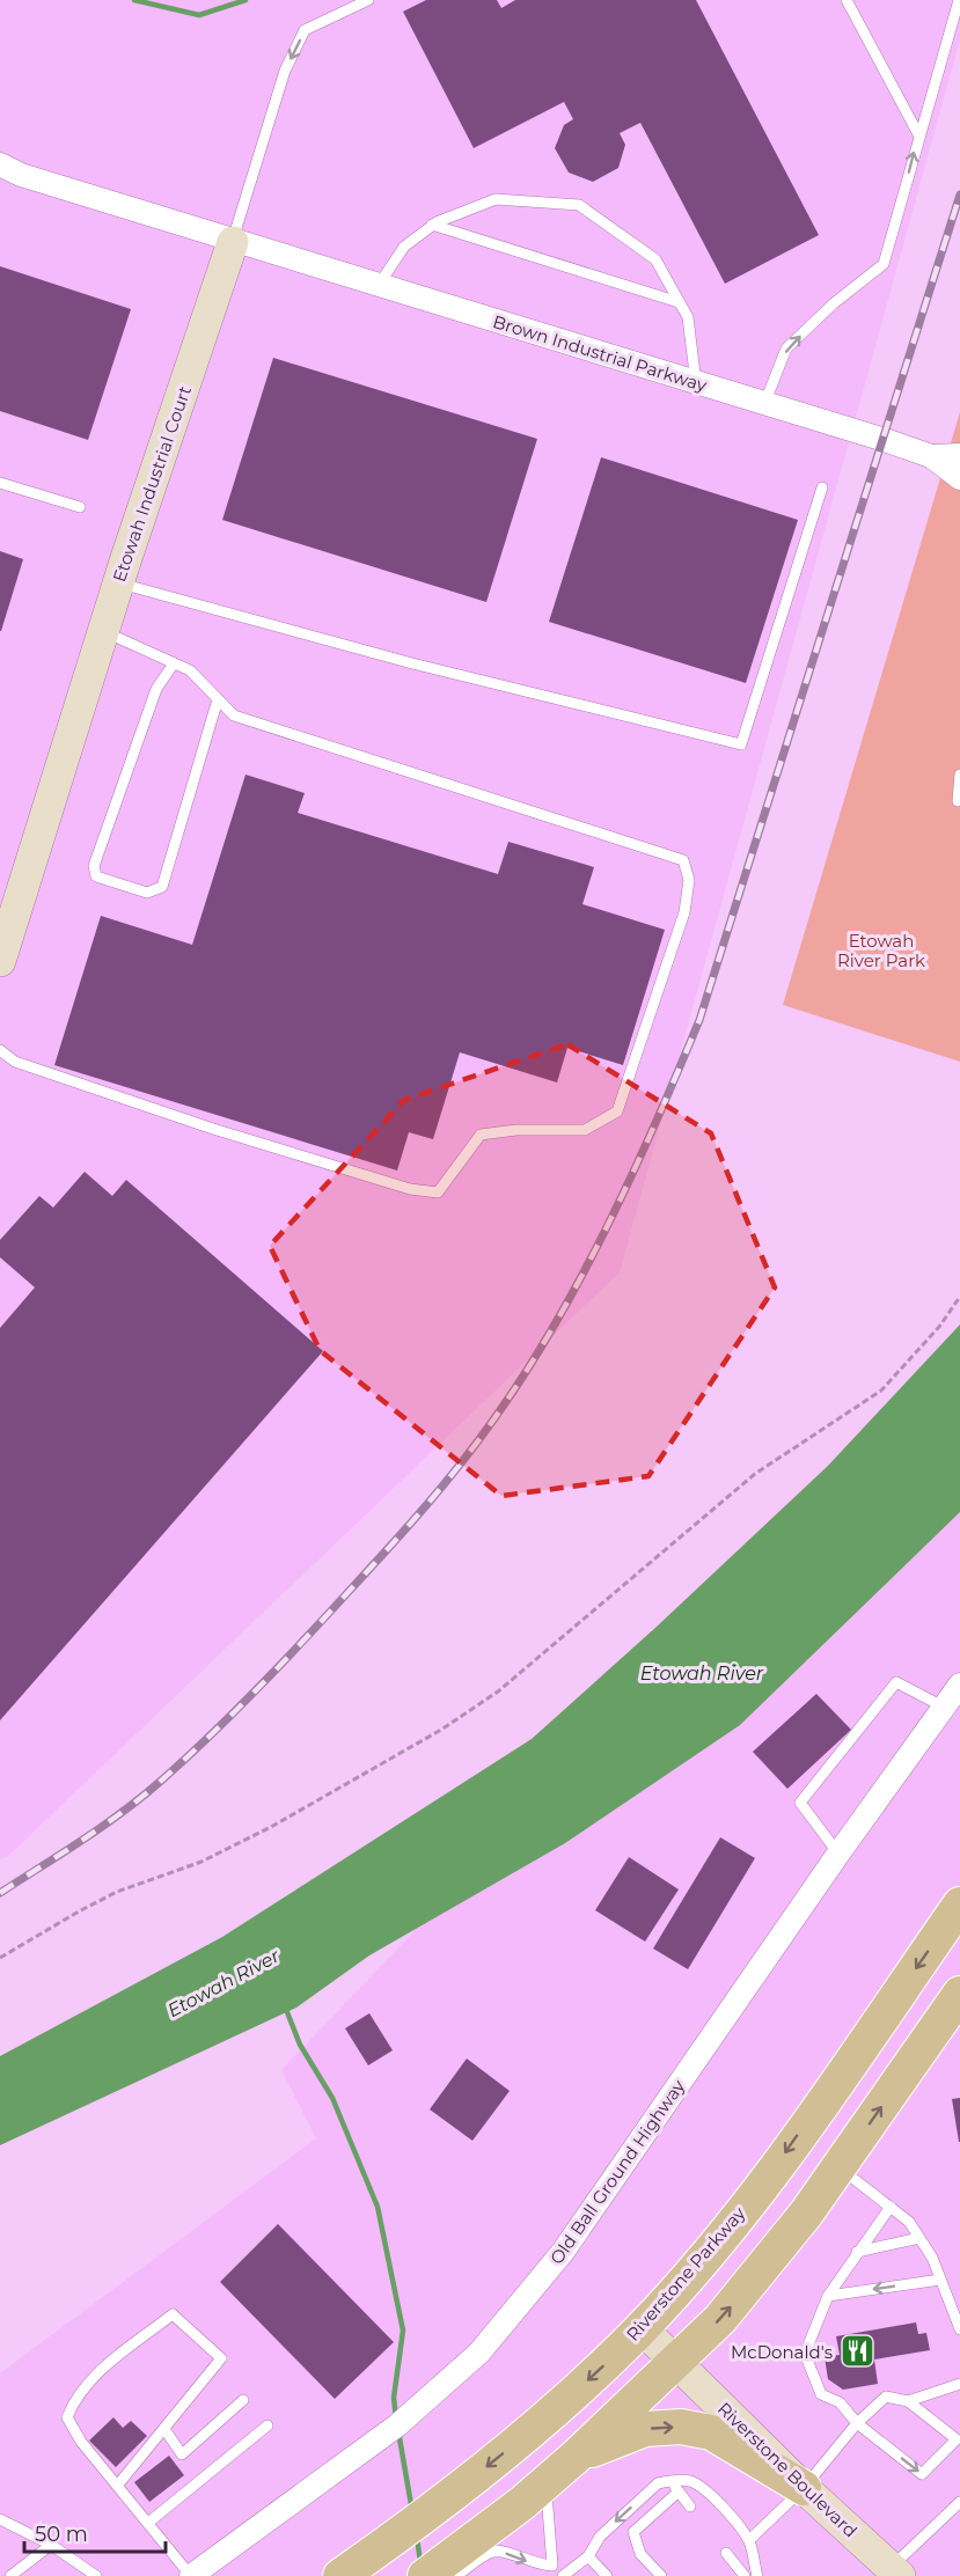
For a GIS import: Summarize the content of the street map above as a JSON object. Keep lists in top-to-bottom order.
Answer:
{
  "streets": {
    "main road": ["Riverstone Parkway"],
    "street": [
      "Brown Industrial Parkway",
      "Etowah Industrial Court",
      "Old Ball Ground Highway",
      "Riverstone Boulevard"
    ]
  },
  "crossings": [
    ["Brown Industrial Parkway", "Etowah Industrial Court"],
    ["Riverstone Parkway", "Riverstone Boulevard"]
  ],
  "water": ["Etowah River"],
  "parks": ["Etowah River Park"],
  "places": {
    "restaurant": ["McDonald's"]
  },
  "scale_bar": "50 m"
}
